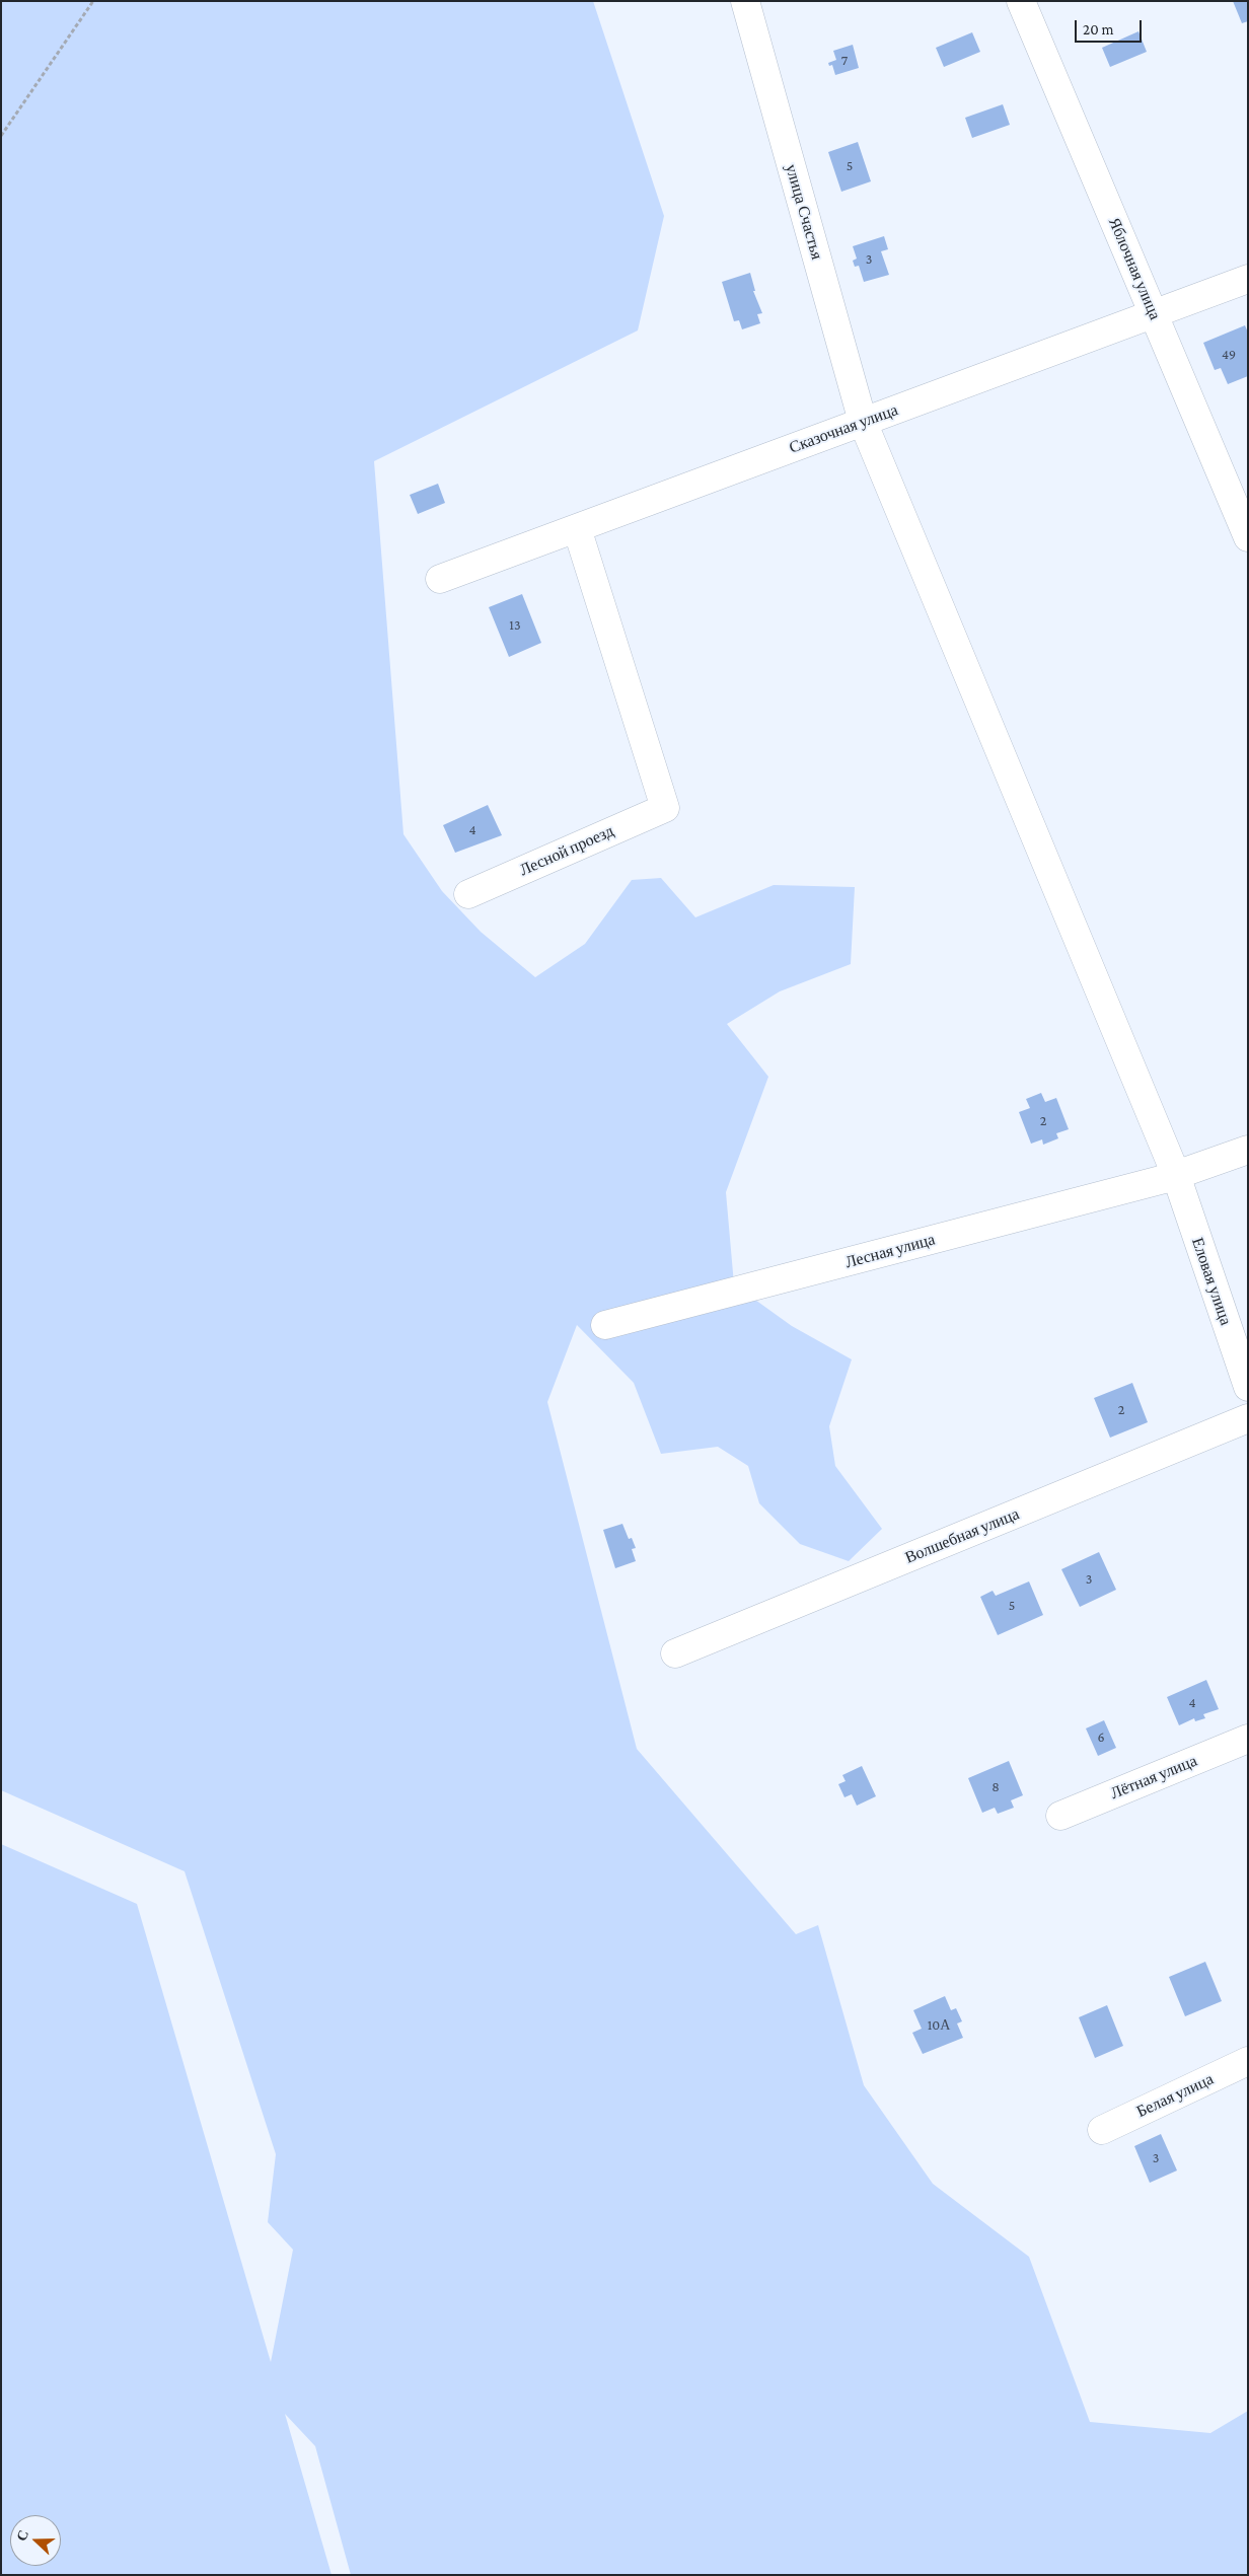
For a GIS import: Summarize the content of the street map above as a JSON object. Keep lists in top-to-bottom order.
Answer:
{
  "streets": {
    "street": [
      "улица Счастья",
      "Яблочная улица",
      "Сказочная улица",
      "Лесной проезд",
      "Лесная улица",
      "Еловая улица",
      "Волшебная улица",
      "Лётная улица",
      "Белая улица"
    ]
  },
  "crossings": [
    ["улица Счастья", "Сказочная улица"],
    ["улица Счастья", "Лесная улица"],
    ["улица Счастья", "Еловая улица"],
    ["Яблочная улица", "Сказочная улица"],
    ["Сказочная улица", "Лесной проезд"],
    ["Лесная улица", "Еловая улица"]
  ],
  "house_numbers": [
    "7",
    "5",
    "3",
    "49",
    "13",
    "4",
    "2",
    "2",
    "3",
    "5",
    "4",
    "6",
    "8",
    "10А",
    "3"
  ],
  "scale_bar": "20 m",
  "north": "left"
}
